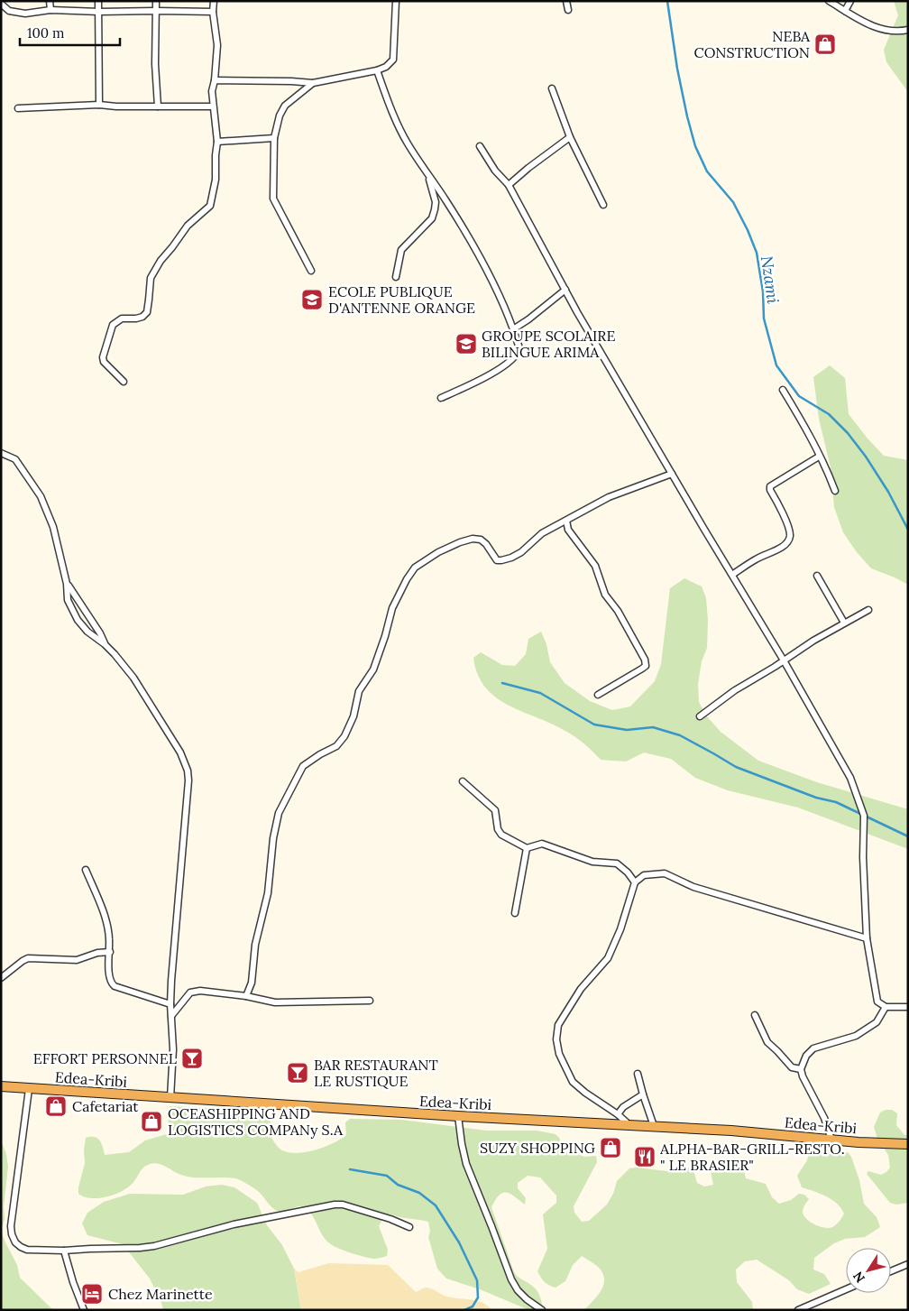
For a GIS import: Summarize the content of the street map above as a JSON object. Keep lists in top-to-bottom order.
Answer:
{
  "streets": {
    "highway": ["Edea-Kribi"]
  },
  "water": ["Nzami"],
  "places": {
    "shop": [
      "NEBA CONSTRUCTION",
      "Cafetariat",
      "OCEASHIPPING AND LOGISTICS COMPANy S.A",
      "SUZY SHOPPING"
    ],
    "school or university": ["ECOLE PUBLIQUE D'ANTENNE ORANGE", "GROUPE SCOLAIRE BILINGUE ARIMA"],
    "bar": ["EFFORT PERSONNEL", "BAR RESTAURANT LE RUSTIQUE"],
    "restaurant": ["ALPHA-BAR-GRILL-RESTO. \" LE BRASIER\""],
    "hotel": ["Chez Marinette"]
  },
  "scale_bar": "100 m",
  "north": "bottom left"
}
